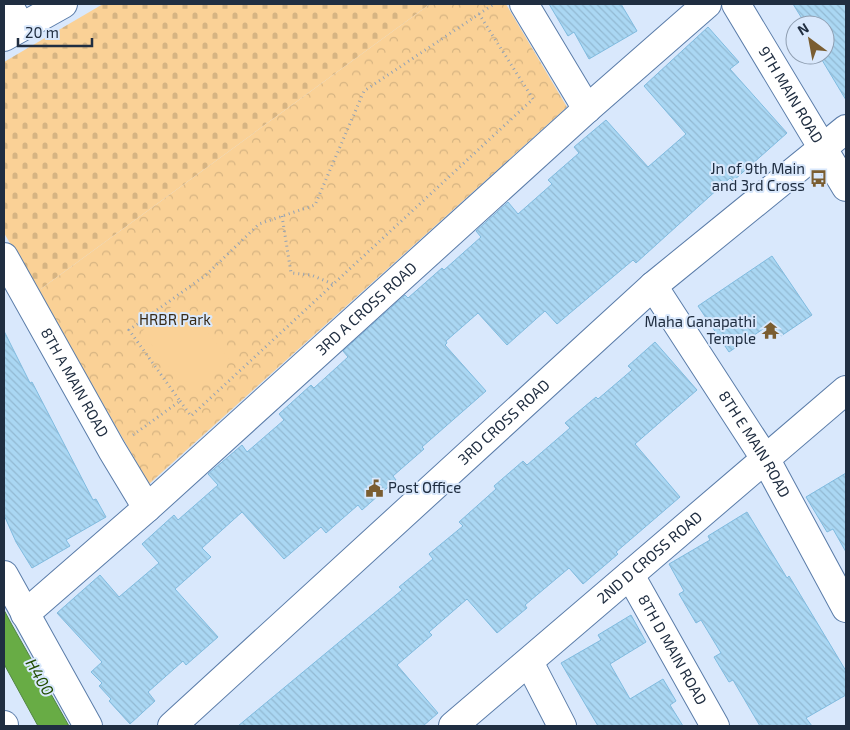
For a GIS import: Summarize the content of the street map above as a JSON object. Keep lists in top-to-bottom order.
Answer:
{
  "streets": {
    "street": [
      "9TH MAIN ROAD",
      "3RD A CROSS ROAD",
      "8TH A MAIN ROAD",
      "3RD CROSS ROAD",
      "8TH E MAIN ROAD",
      "2ND D CROSS ROAD",
      "8TH D MAIN ROAD"
    ]
  },
  "crossings": [
    ["9TH MAIN ROAD", "3RD CROSS ROAD"],
    ["3RD A CROSS ROAD", "8TH A MAIN ROAD"],
    ["3RD CROSS ROAD", "8TH E MAIN ROAD"],
    ["8TH E MAIN ROAD", "2ND D CROSS ROAD"],
    ["2ND D CROSS ROAD", "8TH D MAIN ROAD"]
  ],
  "water": ["H400"],
  "parks": ["HRBR Park"],
  "places": {
    "bus stop": ["Jn of 9th Main and 3rd Cross"],
    "temple": ["Maha Ganapathi Temple"],
    "public building": ["Post Office"]
  },
  "scale_bar": "20 m",
  "north": "top left"
}
